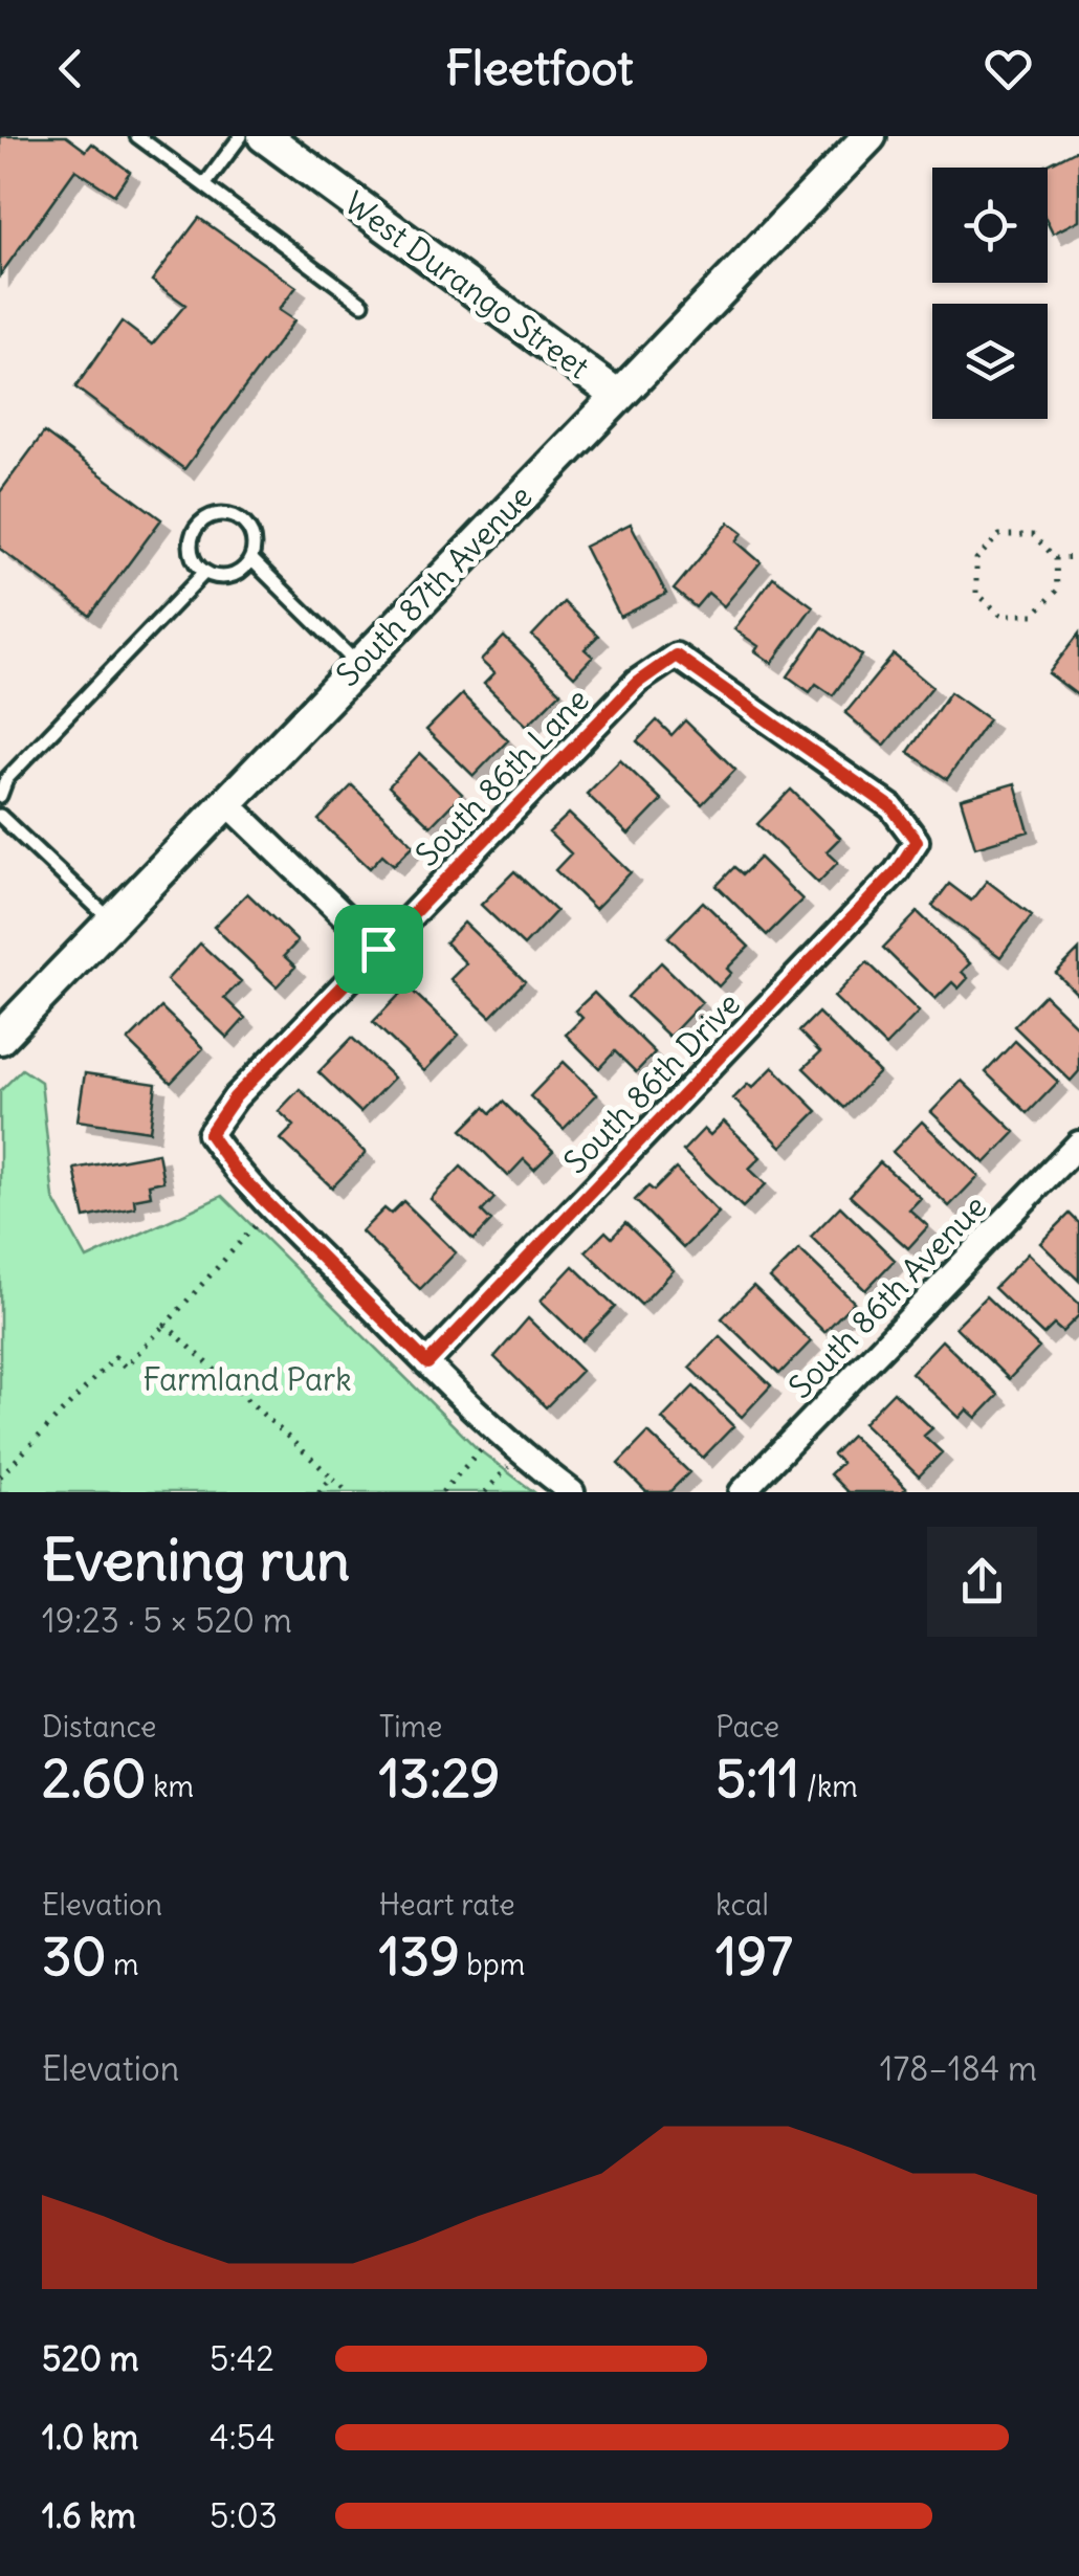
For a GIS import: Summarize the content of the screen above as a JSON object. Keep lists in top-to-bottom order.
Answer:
{
  "streets": {
    "street": [
      "West Durango Street",
      "South 87th Avenue",
      "South 86th Lane",
      "South 86th Drive",
      "South 86th Avenue"
    ]
  },
  "crossings": [
    ["West Durango Street", "South 87th Avenue"],
    ["South 86th Lane", "South 86th Drive"]
  ],
  "parks": ["Farmland Park"],
  "page": {
    "header": "Fleetfoot",
    "heading": ["Evening run", "19:23 · 5 × 520 m"],
    "stats": [
      ["Distance", "2.60 km"],
      ["Time", "13:29"],
      ["Pace", "5:11 /km"],
      ["Elevation", "30 m"],
      ["Heart rate", "139 bpm"],
      ["kcal", "197"]
    ],
    "chart": ["Elevation", "178–184 m"],
    "list": [
      {
        "name": "520 m",
        "note": "5:42"
      },
      {
        "name": "1.0 km",
        "note": "4:54"
      },
      {
        "name": "1.6 km",
        "note": "5:03"
      }
    ]
  }
}
